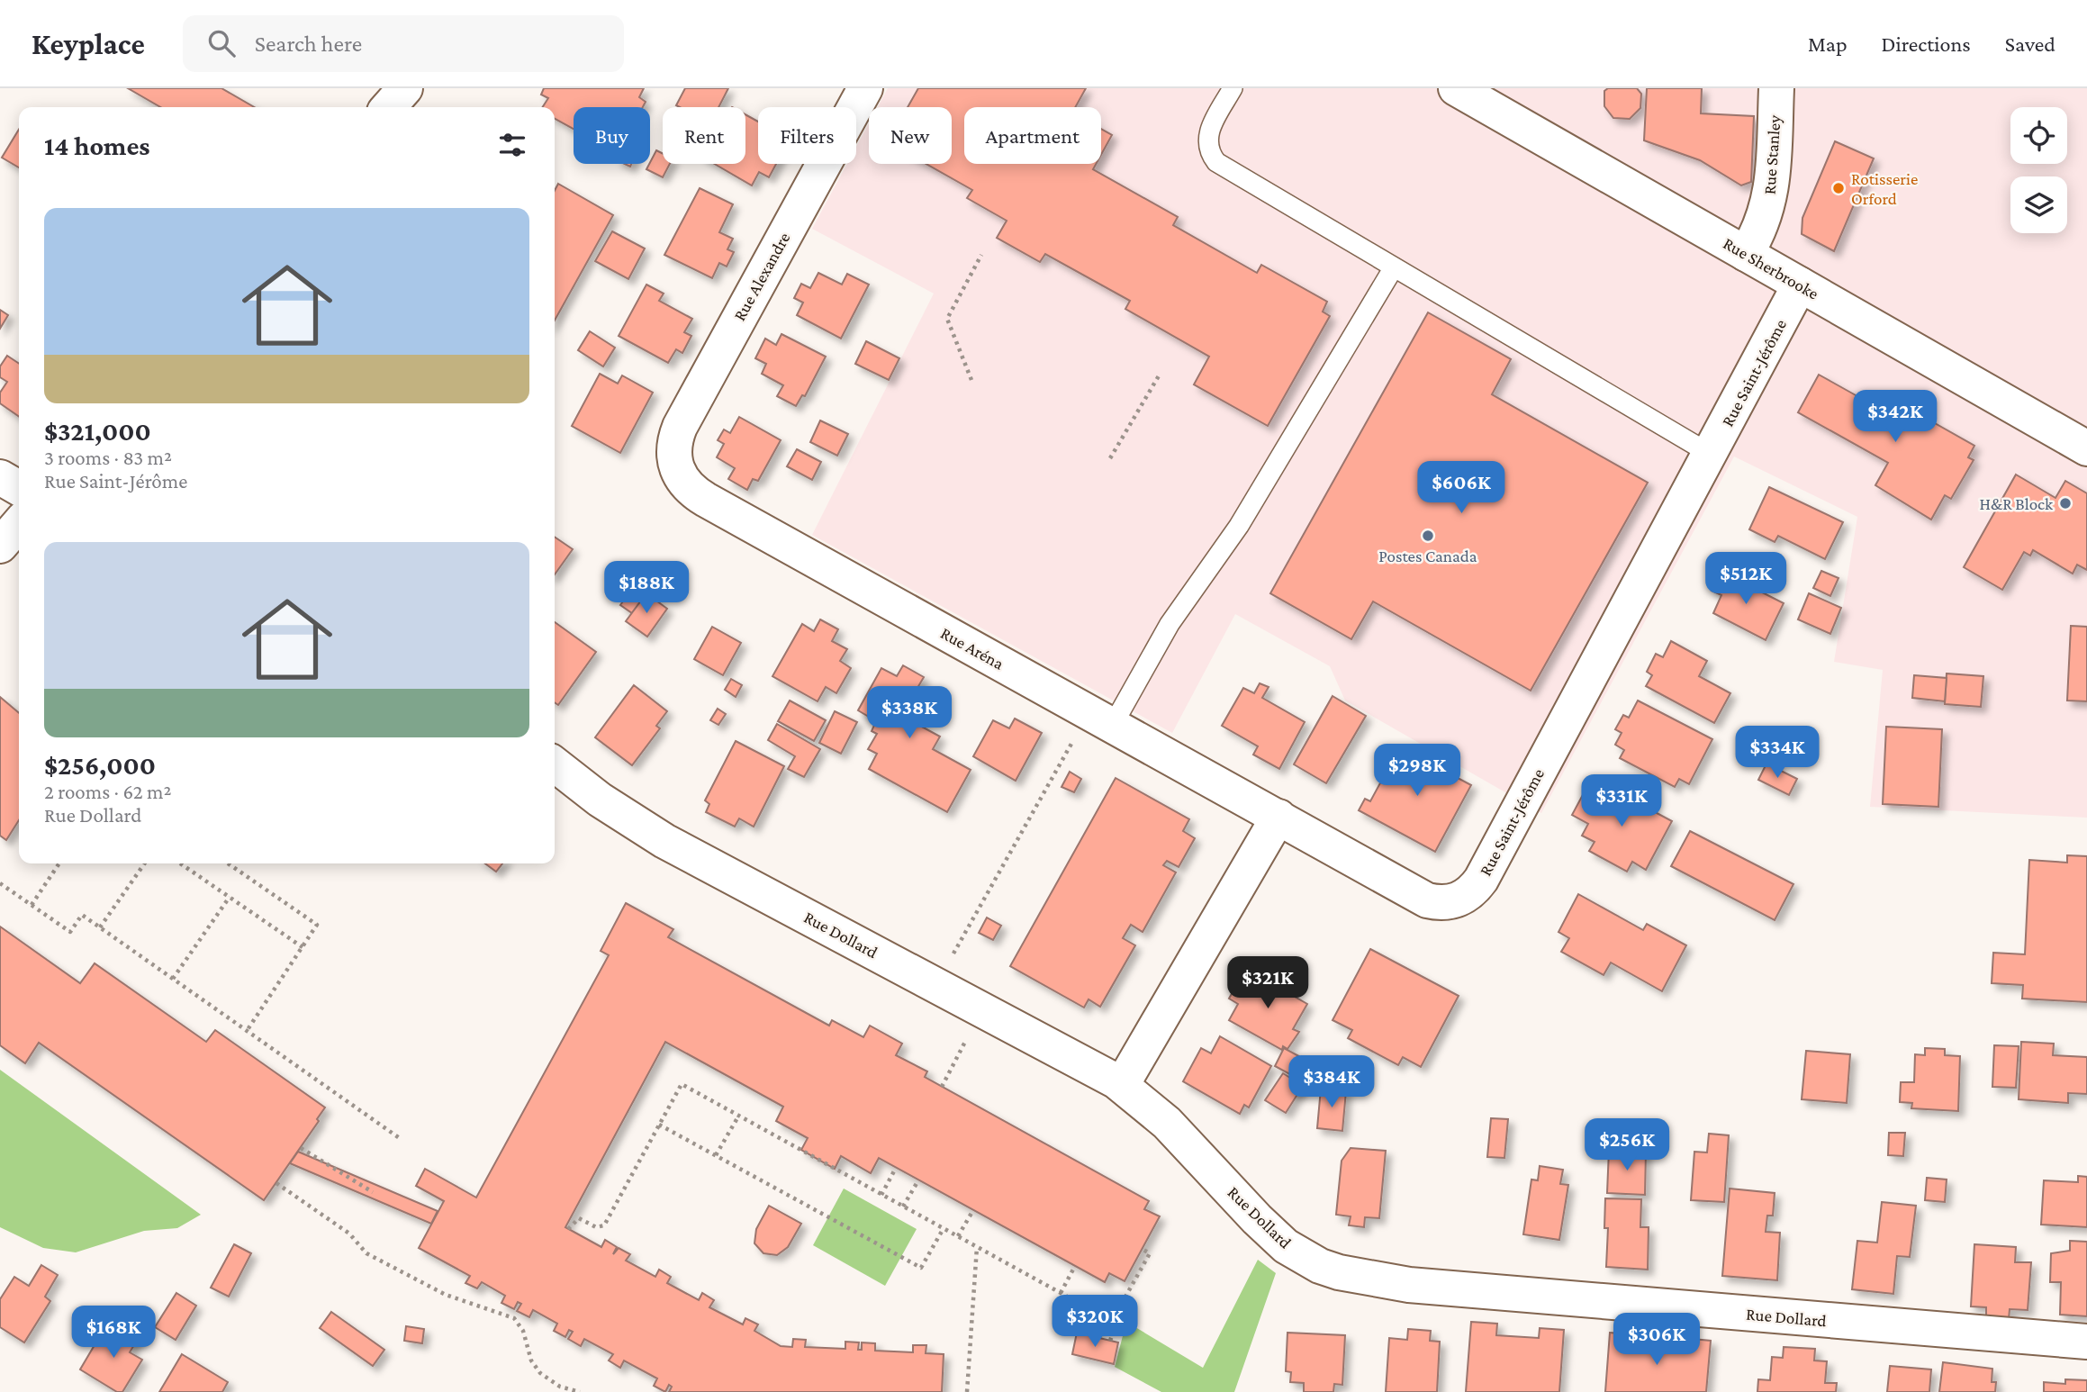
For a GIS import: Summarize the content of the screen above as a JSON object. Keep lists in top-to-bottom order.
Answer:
{
  "streets": {
    "street": [
      "Rue Stanley",
      "Rue Sherbrooke",
      "Rue Alexandre",
      "Rue Saint-Jérôme",
      "Rue Aréna",
      "Rue Dollard"
    ]
  },
  "crossings": [
    ["Rue Stanley", "Rue Sherbrooke"],
    ["Rue Sherbrooke", "Rue Saint-Jérôme"],
    ["Rue Alexandre", "Rue Aréna"],
    ["Rue Saint-Jérôme", "Rue Aréna"]
  ],
  "places": ["Rotisserie Orford", "H&R Block", "Postes Canada"],
  "page": {
    "header": "Keyplace",
    "search": "Search here",
    "nav": ["Map", "Directions", "Saved"],
    "chip": [
      "Buy",
      "Rent",
      "Filters",
      "New",
      "Apartment"
    ],
    "heading": "14 homes",
    "list": [
      {
        "name": "$321,000",
        "note": "3 rooms · 83 m² · Rue Saint-Jérôme"
      },
      {
        "name": "$256,000",
        "note": "2 rooms · 62 m² · Rue Dollard"
      }
    ],
    "price": [
      "$342K",
      "$606K",
      "$512K",
      "$188K",
      "$338K",
      "$334K",
      "$298K",
      "$331K",
      "$321K",
      "$384K",
      "$256K",
      "$320K",
      "$168K",
      "$306K"
    ]
  }
}
